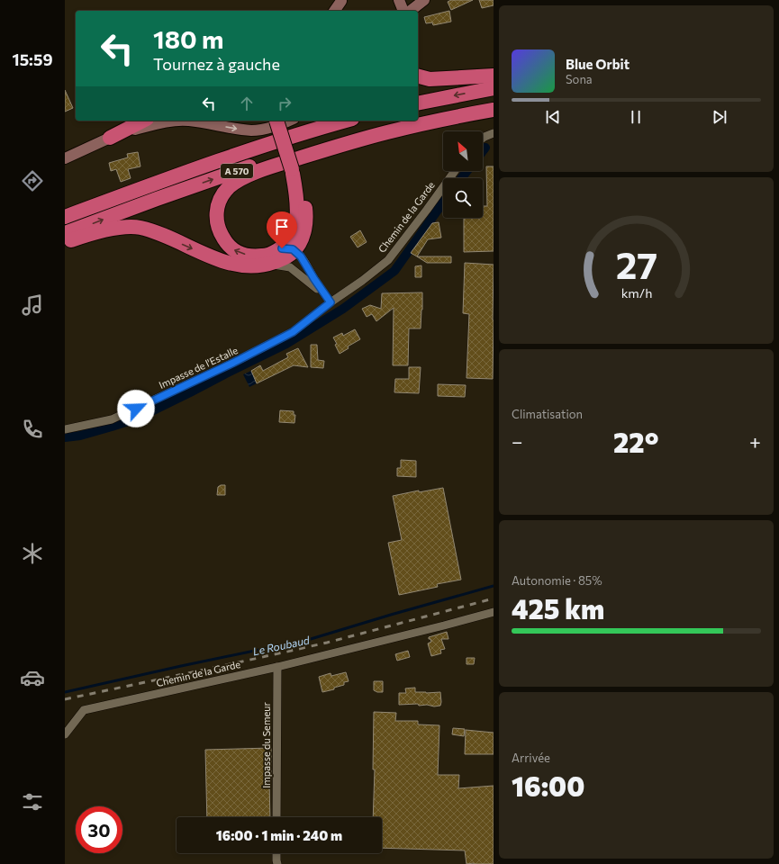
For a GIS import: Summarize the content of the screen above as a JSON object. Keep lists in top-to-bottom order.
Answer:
{
  "streets": {
    "highway": ["A 570"],
    "street": ["Chemin de la Garde", "Impasse de l'Estalle", "Impasse du Semeur"]
  },
  "crossings": [
    ["Chemin de la Garde", "Impasse de l'Estalle"],
    ["Chemin de la Garde", "Impasse du Semeur"]
  ],
  "water": ["Le Roubaud"],
  "north": "top left",
  "page": {
    "tabs": "15:59",
    "turn": ["180 m", "Tournez à gauche"],
    "song": ["Blue Orbit", "Sona"],
    "tile": [
      "Climatisation",
      ["Autonomie · 85%", "425 km"],
      ["Arrivée", "16:00"]
    ],
    "heat": ["−", "22°", "+"],
    "limit": "30",
    "trip": "16:00 · 1 min · 240 m",
    "gauge": ["27", "km/h"]
  }
}
